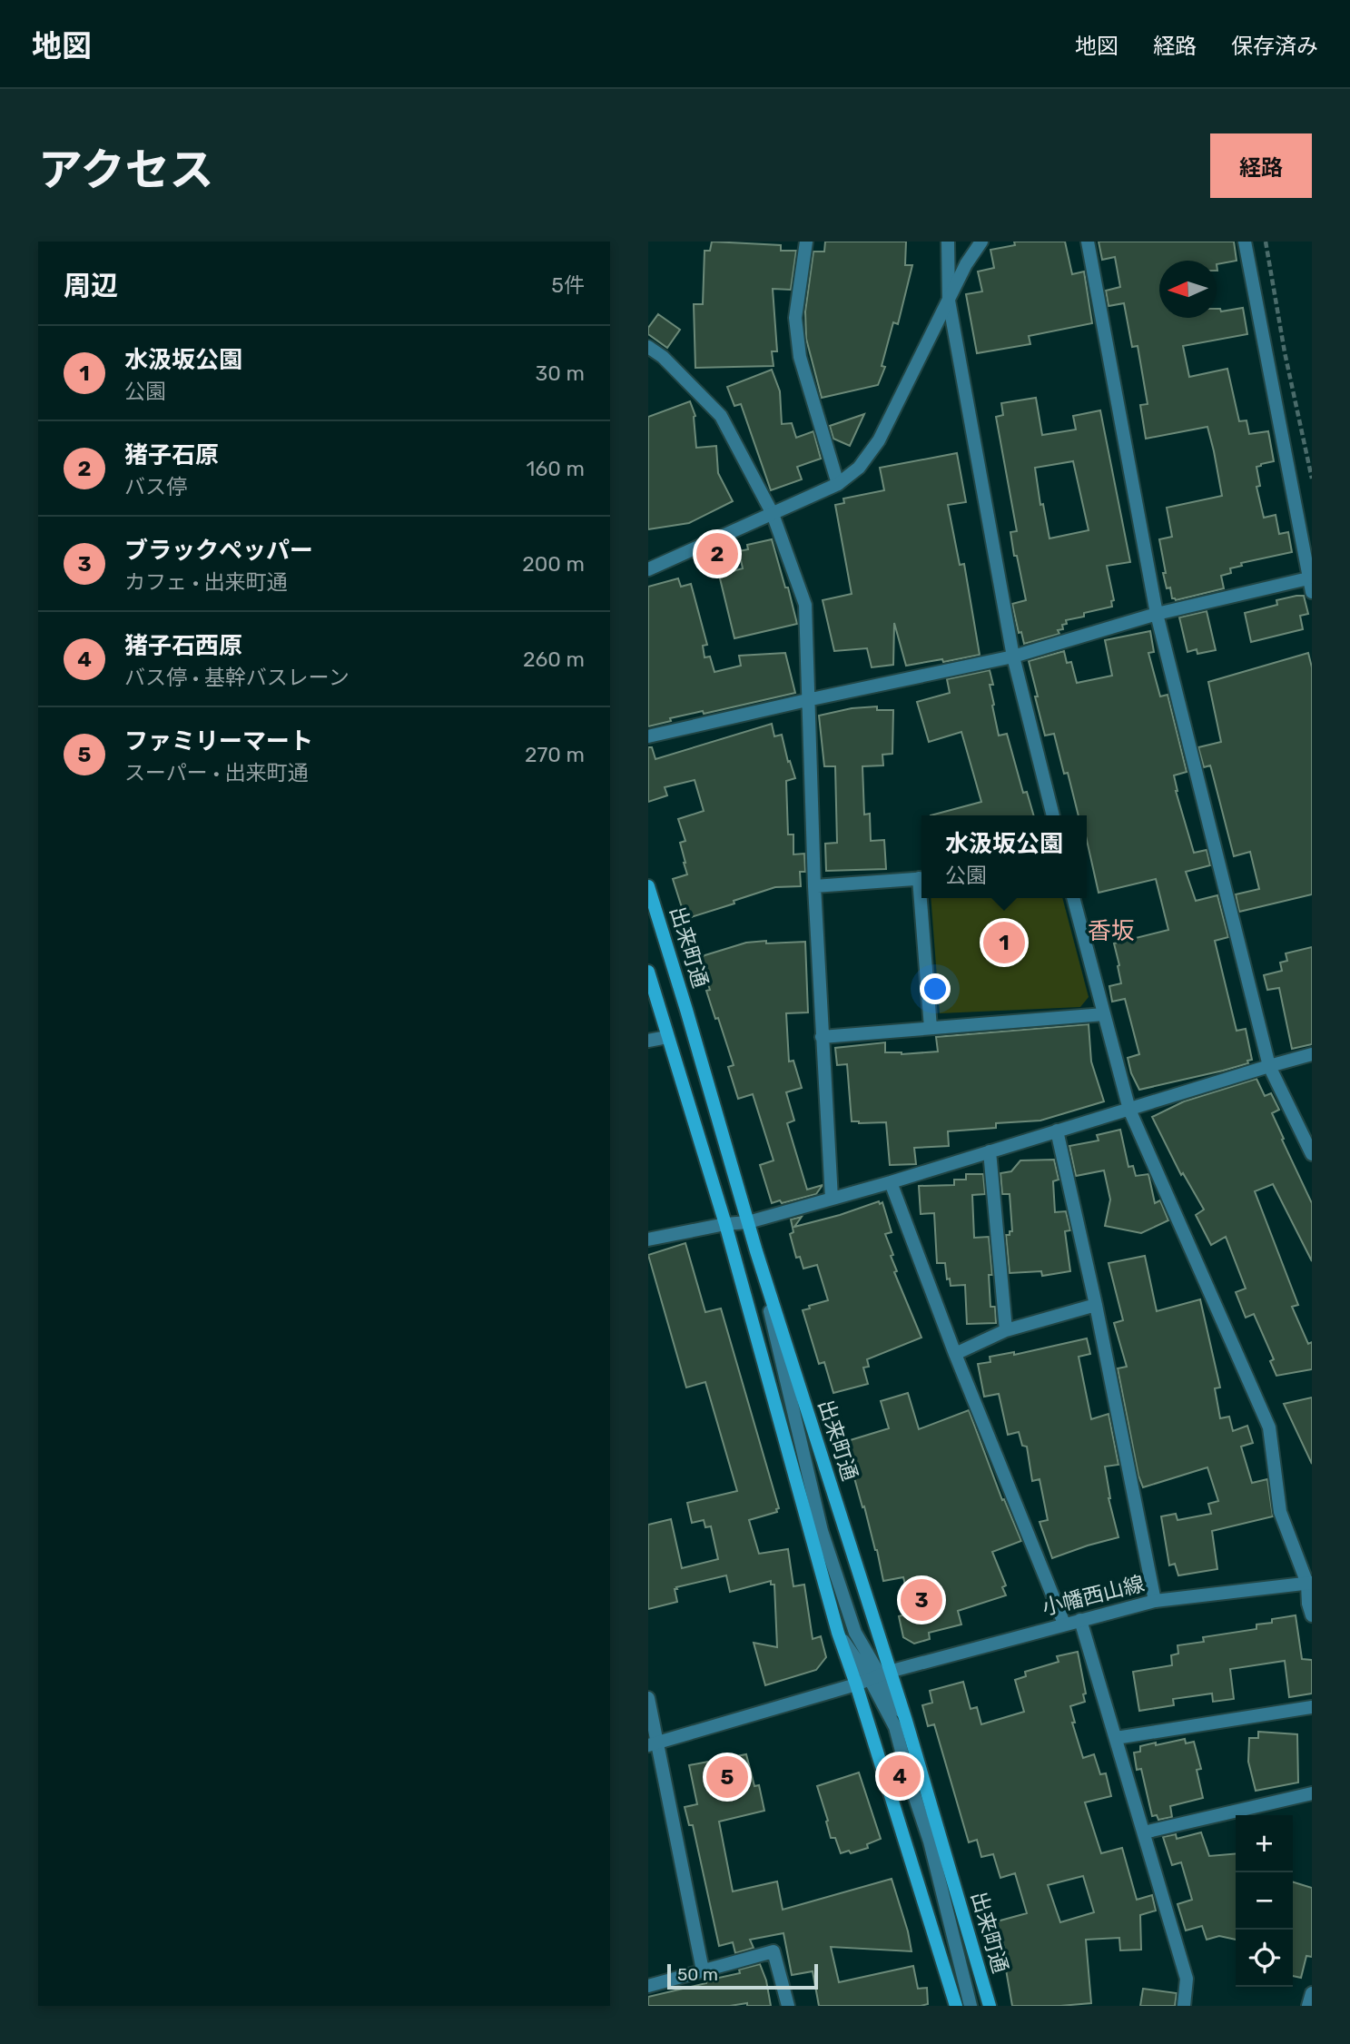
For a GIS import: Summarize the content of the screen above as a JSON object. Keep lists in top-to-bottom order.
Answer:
{
  "streets": {
    "main road": ["出来町通"],
    "street": ["小幡西山線"]
  },
  "crossings": [
    ["出来町通", "小幡西山線"]
  ],
  "districts": ["香坂"],
  "scale_bar": "50 m",
  "north": "left",
  "page": {
    "header": "地図",
    "nav": ["地図", "経路", "保存済み"],
    "title": "アクセス",
    "buttons": "経路",
    "heading": ["周辺", "5件"],
    "list": [
      {
        "mark": "1",
        "name": "水汲坂公園",
        "note": "公園",
        "value": "30 m"
      },
      {
        "mark": "2",
        "name": "猪子石原",
        "note": "バス停",
        "value": "160 m"
      },
      {
        "mark": "3",
        "name": "ブラックペッパー",
        "note": "カフェ · 出来町通",
        "value": "200 m"
      },
      {
        "mark": "4",
        "name": "猪子石西原",
        "note": "バス停 · 基幹バスレーン",
        "value": "260 m"
      },
      {
        "mark": "5",
        "name": "ファミリーマート",
        "note": "スーパー · 出来町通",
        "value": "270 m"
      }
    ],
    "pins": [
      "2",
      "1",
      "3",
      "4",
      "5"
    ],
    "popup": ["水汲坂公園", "公園"],
    "map_buttons": ["+", "−"],
    "scale": "50 m"
  }
}
